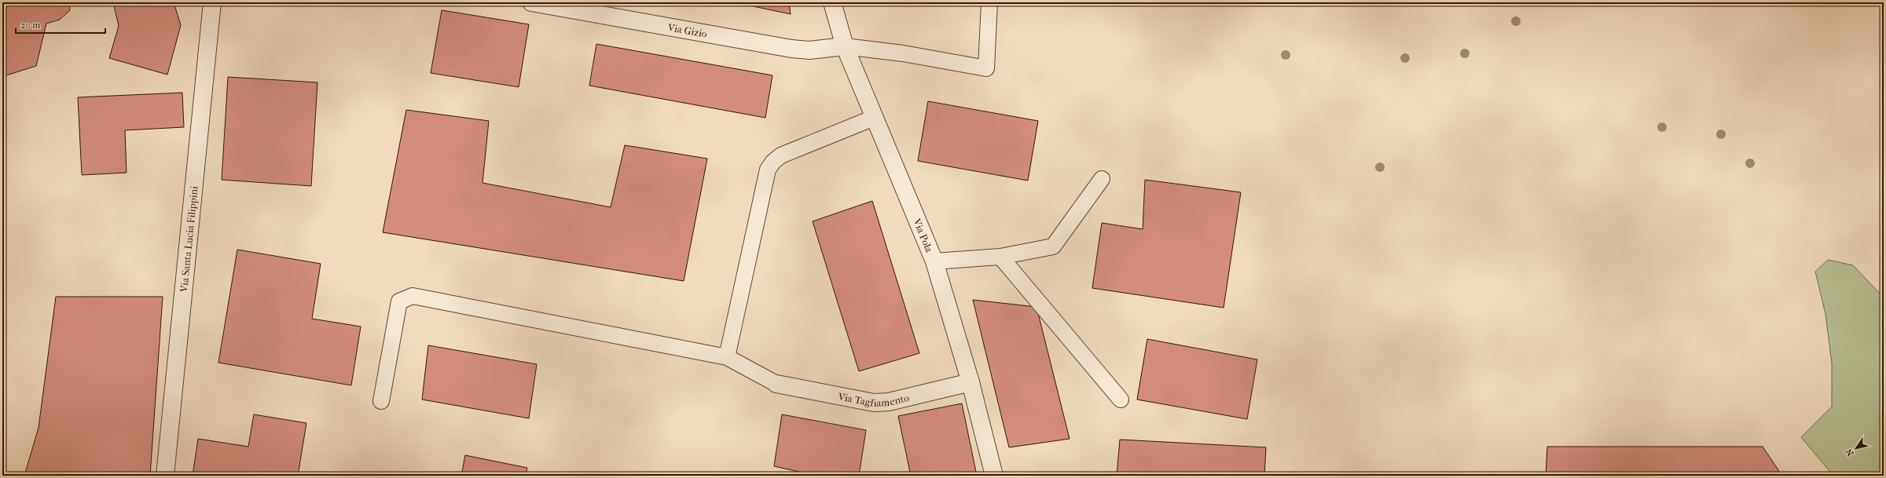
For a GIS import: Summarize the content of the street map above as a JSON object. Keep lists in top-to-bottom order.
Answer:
{
  "streets": {
    "street": [
      "Via Gizio",
      "Via Pola",
      "Via Santa Lucia Filippini",
      "Via Tagliamento"
    ]
  },
  "crossings": [
    ["Via Gizio", "Via Pola"],
    ["Via Pola", "Via Tagliamento"]
  ],
  "scale_bar": "20 m",
  "north": "bottom left"
}
